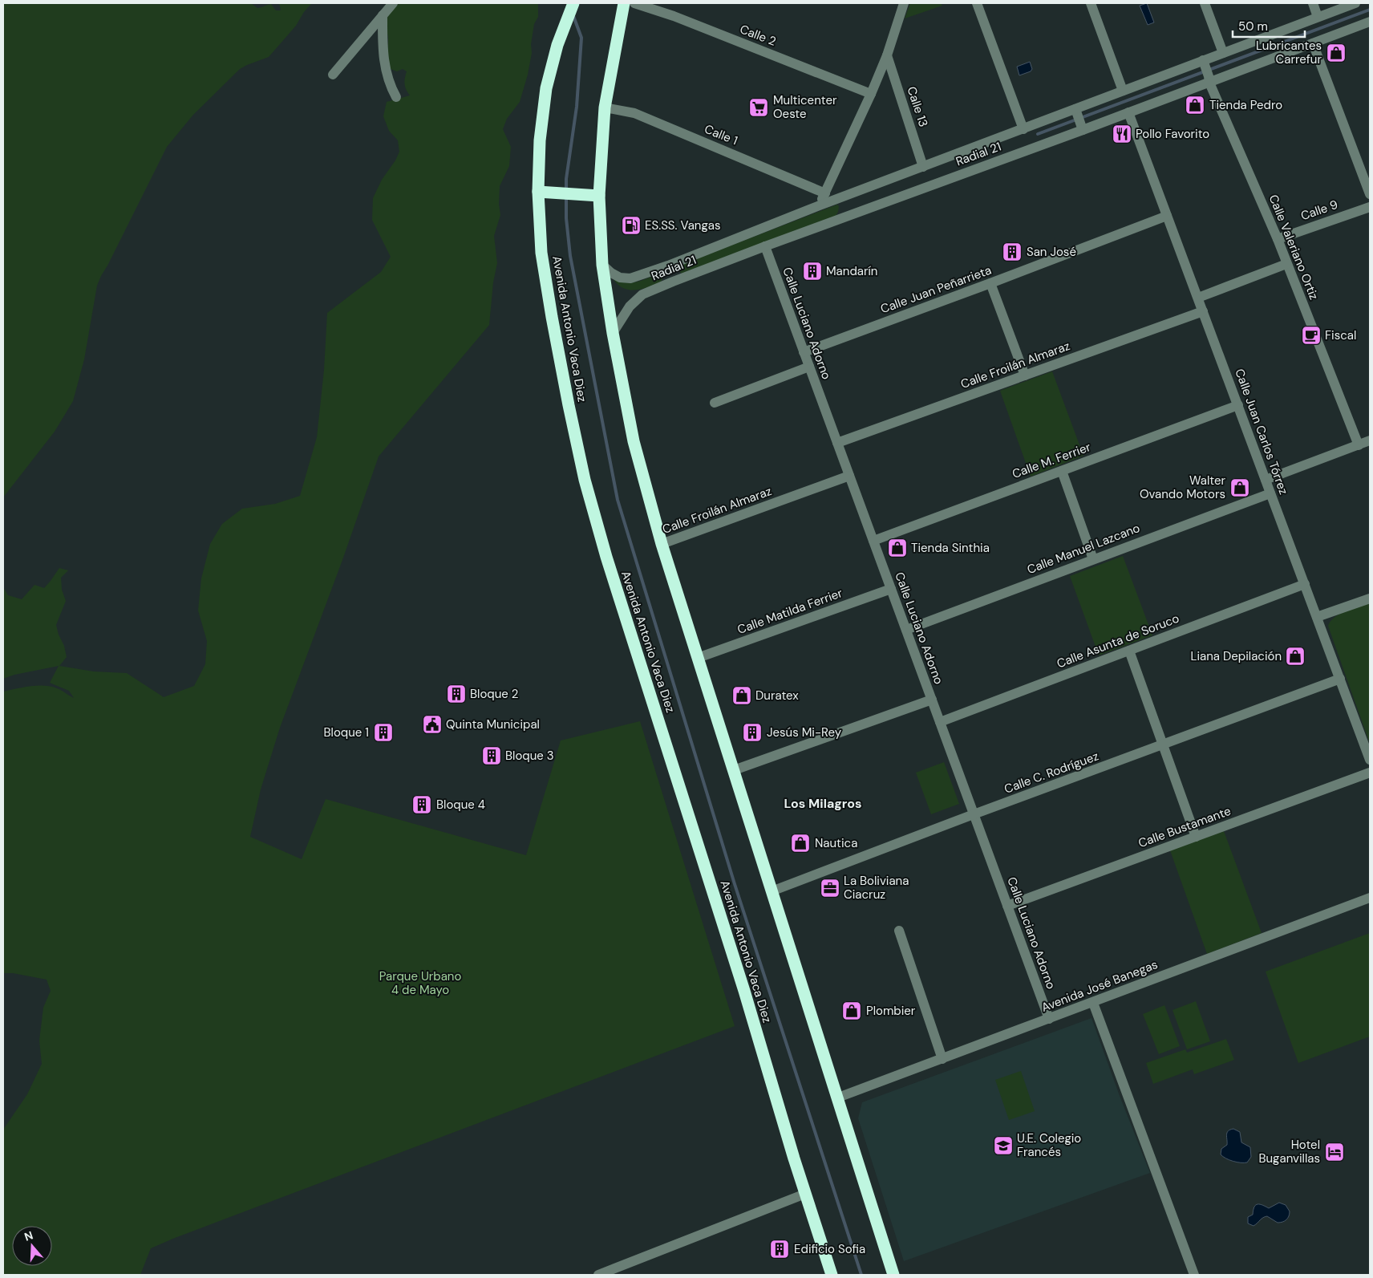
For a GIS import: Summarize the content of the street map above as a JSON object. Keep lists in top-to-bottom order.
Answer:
{
  "streets": {
    "highway": ["Avenida Antonio Vaca Diez"],
    "street": [
      "Calle 2",
      "Calle 13",
      "Calle 1",
      "Radial 21",
      "Calle 9",
      "Calle Valeriano Ortiz",
      "Calle Juan Peñarrieta",
      "Calle Luciano Adorno",
      "Calle Froilán Almaraz",
      "Calle Juan Carlos Tórrez",
      "Calle M. Ferrier",
      "Calle Manuel Lazcano",
      "Calle Matilda Ferrier",
      "Calle Asunta de Soruco",
      "Calle C. Rodríguez",
      "Calle Bustamante",
      "Avenida José Banegas"
    ]
  },
  "crossings": [
    ["Calle 13", "Radial 21"],
    ["Radial 21", "Calle Valeriano Ortiz"],
    ["Radial 21", "Calle Luciano Adorno"],
    ["Radial 21", "Calle Juan Carlos Tórrez"],
    ["Calle 9", "Calle Valeriano Ortiz"],
    ["Calle Juan Peñarrieta", "Calle Luciano Adorno"],
    ["Calle Juan Peñarrieta", "Calle Juan Carlos Tórrez"],
    ["Calle Luciano Adorno", "Calle Froilán Almaraz"],
    ["Calle Luciano Adorno", "Calle M. Ferrier"],
    ["Calle Luciano Adorno", "Calle Manuel Lazcano"],
    ["Calle Luciano Adorno", "Calle Matilda Ferrier"],
    ["Calle Luciano Adorno", "Calle Asunta de Soruco"],
    ["Calle Luciano Adorno", "Calle C. Rodríguez"],
    ["Calle Luciano Adorno", "Calle Bustamante"],
    ["Calle Luciano Adorno", "Avenida José Banegas"],
    ["Calle Froilán Almaraz", "Calle Juan Carlos Tórrez"],
    ["Calle Juan Carlos Tórrez", "Calle M. Ferrier"],
    ["Calle Juan Carlos Tórrez", "Calle Manuel Lazcano"],
    ["Calle Juan Carlos Tórrez", "Calle Asunta de Soruco"],
    ["Calle Juan Carlos Tórrez", "Calle C. Rodríguez"]
  ],
  "districts": ["Los Milagros"],
  "parks": ["Parque Urbano 4 de Mayo"],
  "places": {
    "shop": [
      "Lubricantes Carrefur",
      "Tienda Pedro",
      "Walter Ovando Motors",
      "Tienda Sinthia",
      "Liana Depilación",
      "Duratex",
      "Nautica",
      "Plombier"
    ],
    "supermarket": ["Multicenter Oeste"],
    "restaurant": ["Pollo Favorito"],
    "fuel station": ["ES.SS. Vangas"],
    "building": [
      "San José",
      "Mandarín",
      "Bloque 2",
      "Bloque 1",
      "Jesús Mi-Rey",
      "Bloque 3",
      "Bloque 4",
      "Edificio Sofia"
    ],
    "cafe": ["Fiscal"],
    "public building": ["Quinta Municipal"],
    "office": ["La Boliviana Ciacruz"],
    "school or university": ["U.E. Colegio Francés"],
    "hotel": ["Hotel Buganvillas"]
  },
  "scale_bar": "50 m",
  "north": "top"
}
